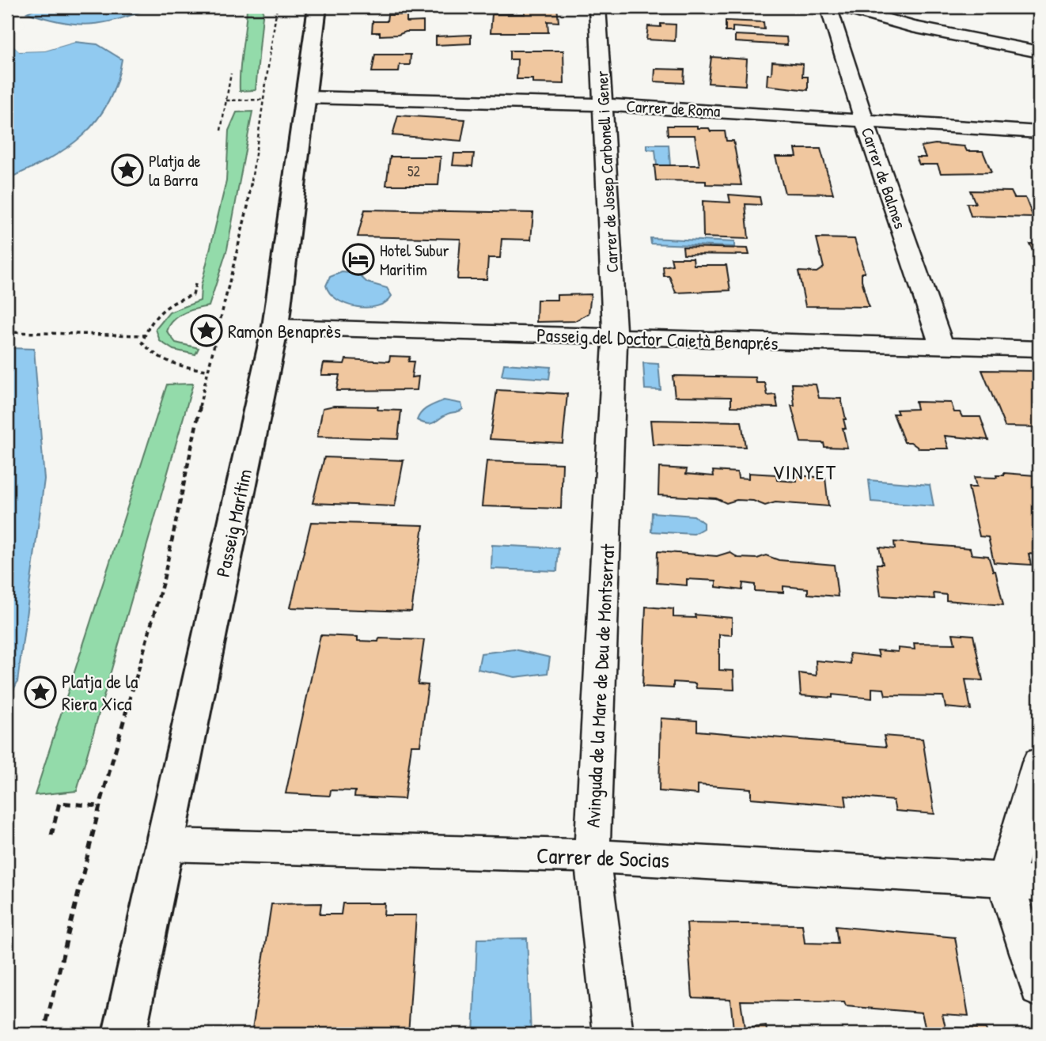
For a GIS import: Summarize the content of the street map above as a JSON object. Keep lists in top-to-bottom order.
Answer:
{
  "streets": {
    "street": [
      "Carrer de Roma",
      "Carrer de Josep Carbonell i Gener",
      "Carrer de Balmes",
      "Passeig del Doctor Caietà Benaprés",
      "Passeig Marítim",
      "Avinguda de la Mare de Deu de Montserrat",
      "Carrer de Socias"
    ]
  },
  "crossings": [
    ["Carrer de Roma", "Carrer de Josep Carbonell i Gener"],
    ["Carrer de Roma", "Carrer de Balmes"],
    ["Carrer de Roma", "Passeig Marítim"],
    ["Carrer de Josep Carbonell i Gener", "Passeig del Doctor Caietà Benaprés"],
    ["Carrer de Josep Carbonell i Gener", "Avinguda de la Mare de Deu de Montserrat"],
    ["Carrer de Balmes", "Passeig del Doctor Caietà Benaprés"],
    ["Passeig del Doctor Caietà Benaprés", "Passeig Marítim"],
    ["Passeig del Doctor Caietà Benaprés", "Avinguda de la Mare de Deu de Montserrat"],
    ["Passeig Marítim", "Carrer de Socias"],
    ["Avinguda de la Mare de Deu de Montserrat", "Carrer de Socias"]
  ],
  "districts": ["VINYET"],
  "places": {
    "place": ["Platja de la Barra", "Ramon Benaprès", "Platja de la Riera Xica"],
    "hotel": ["Hotel Subur Maritim"]
  },
  "house_numbers": ["52"]
}
